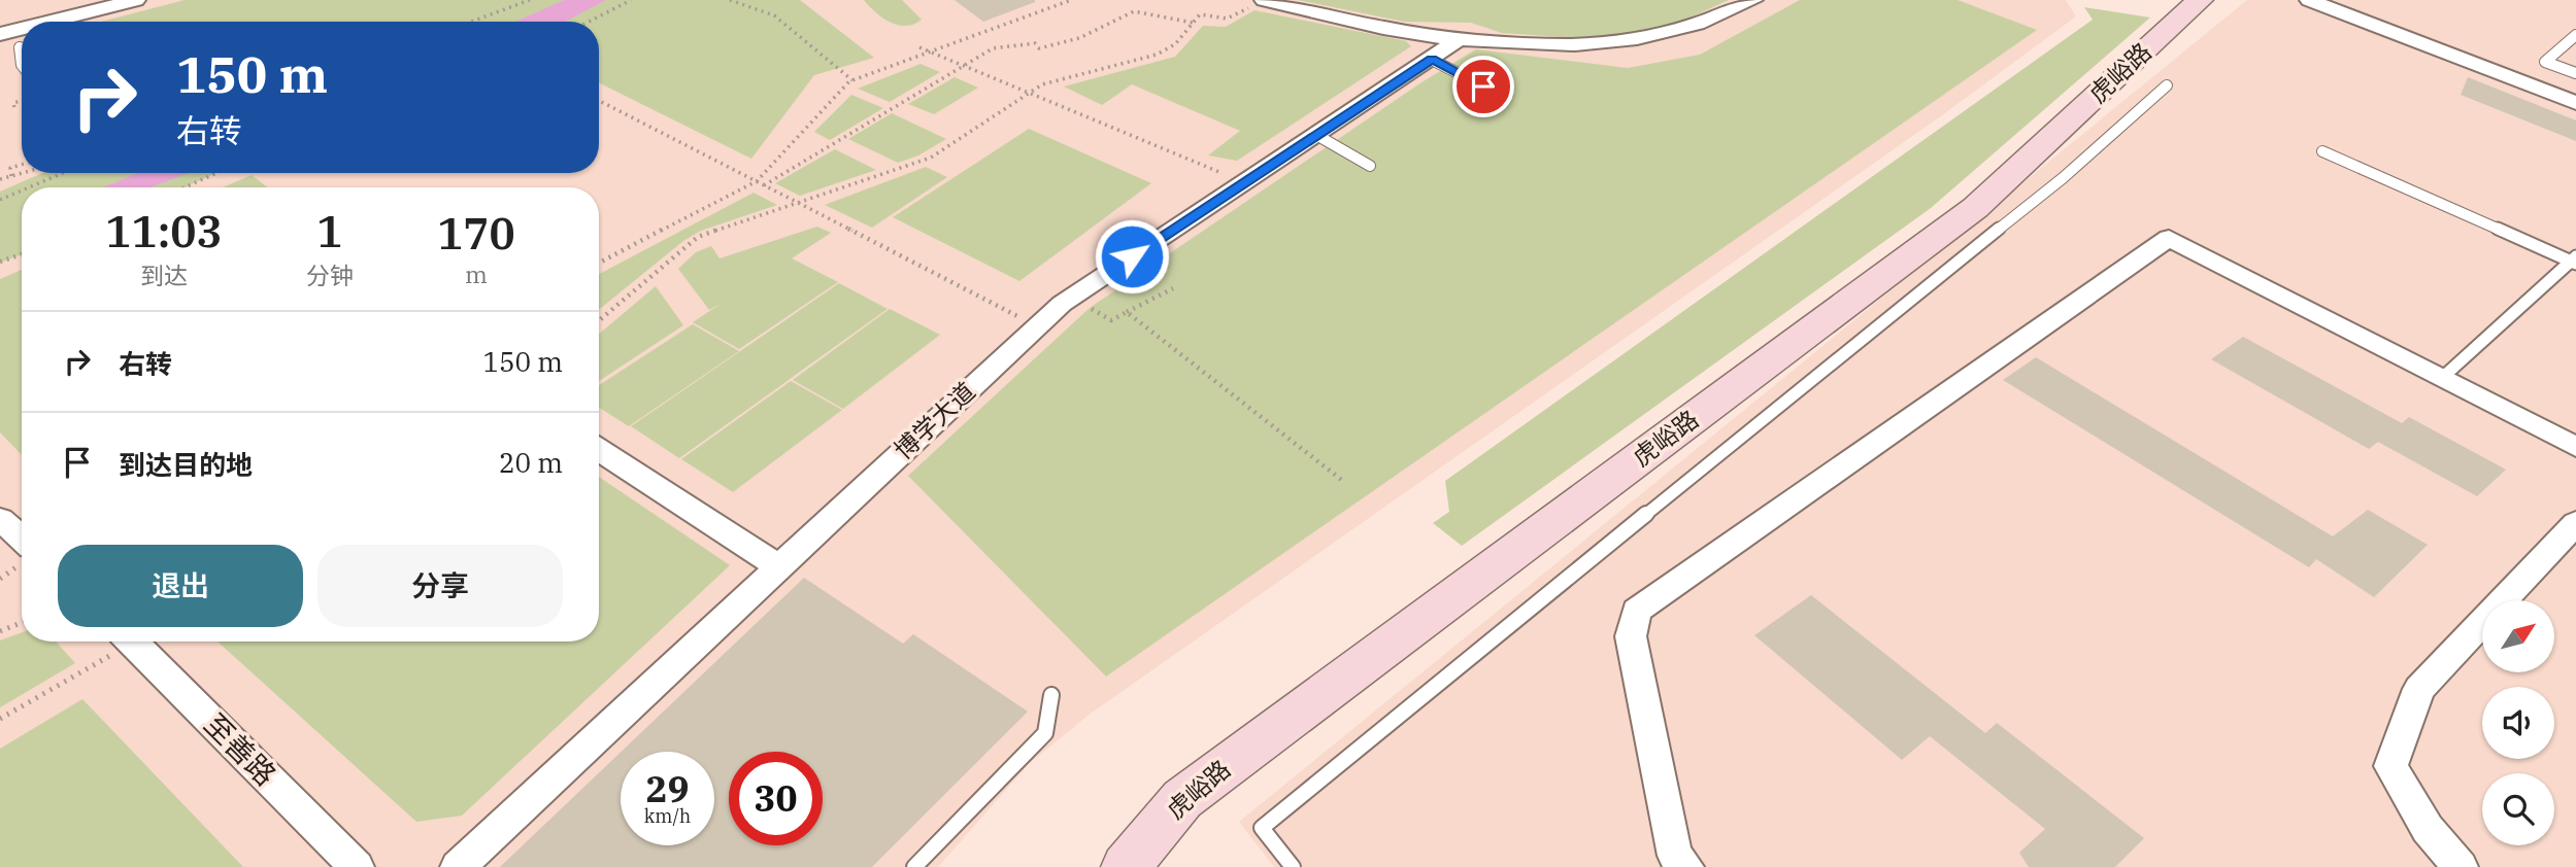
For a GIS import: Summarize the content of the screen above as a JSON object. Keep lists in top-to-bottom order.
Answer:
{
  "streets": {
    "street": ["虎峪路", "博学大道", "至善路"]
  },
  "north": "top right",
  "page": {
    "turn": ["150 m", "右转"],
    "eta": [
      "11:03",
      "到达",
      "1",
      "分钟",
      "170",
      "m"
    ],
    "list": [
      {
        "name": "右转",
        "value": "150 m"
      },
      {
        "name": "到达目的地",
        "value": "20 m"
      }
    ],
    "buttons": ["退出", "分享"],
    "speed": "29 km/h",
    "limit": "30"
  }
}
